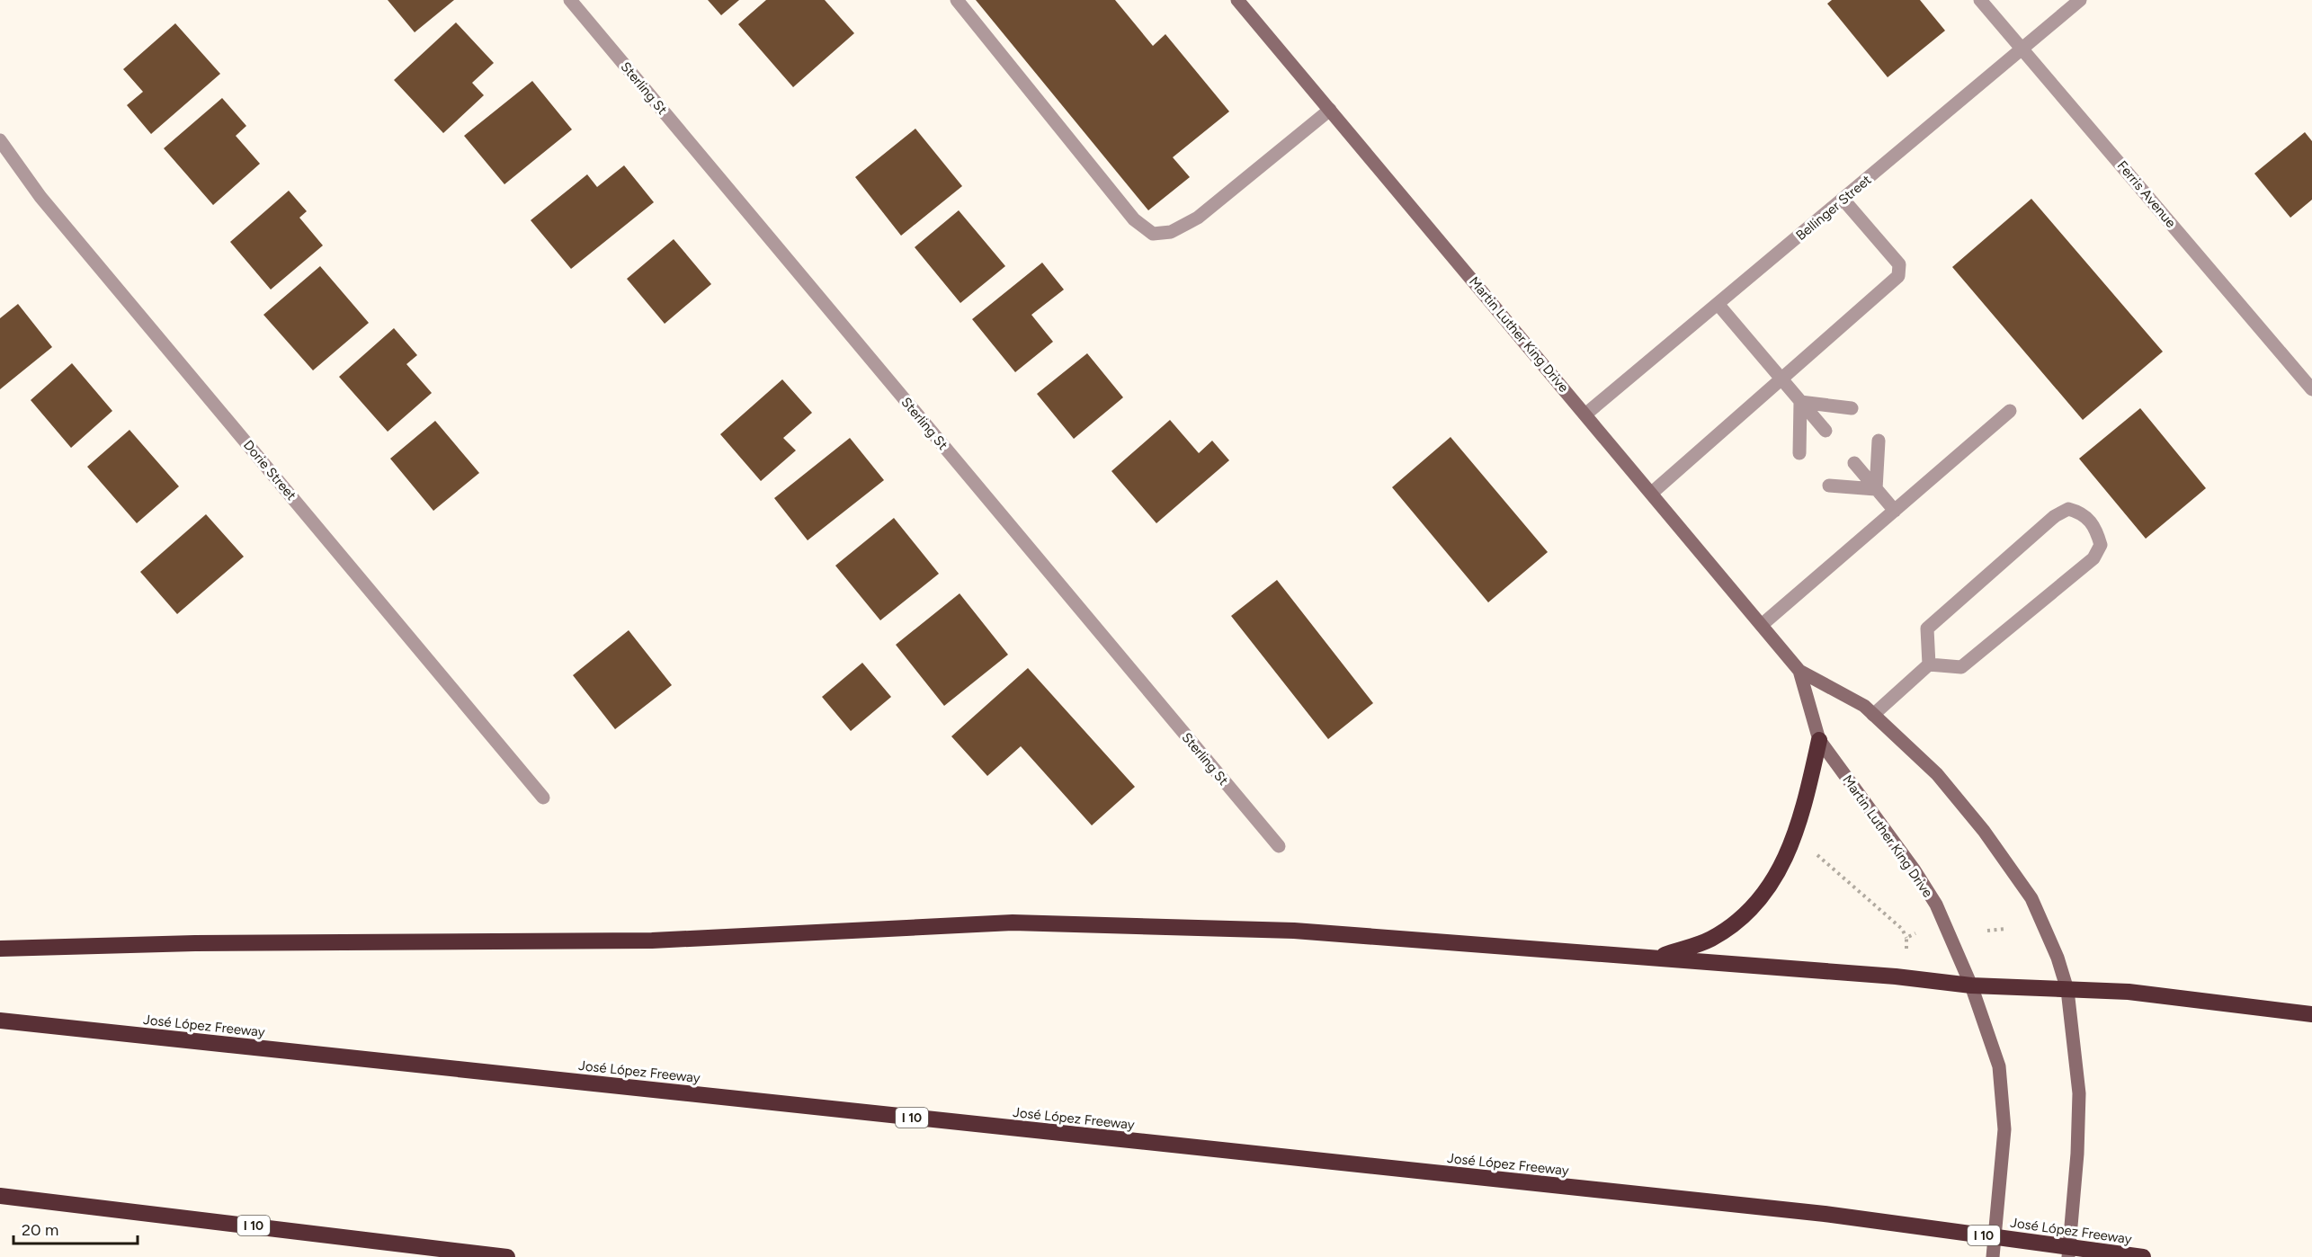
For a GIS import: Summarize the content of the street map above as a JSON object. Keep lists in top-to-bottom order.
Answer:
{
  "streets": {
    "highway": ["José López Freeway", "I 10"],
    "main road": ["Martin Luther King Drive"],
    "street": [
      "Sterling St",
      "Ferris Avenue",
      "Bellinger Street",
      "Dorie Street"
    ]
  },
  "crossings": [
    ["Ferris Avenue", "Bellinger Street"],
    ["Bellinger Street", "Martin Luther King Drive"]
  ],
  "scale_bar": "20 m"
}
